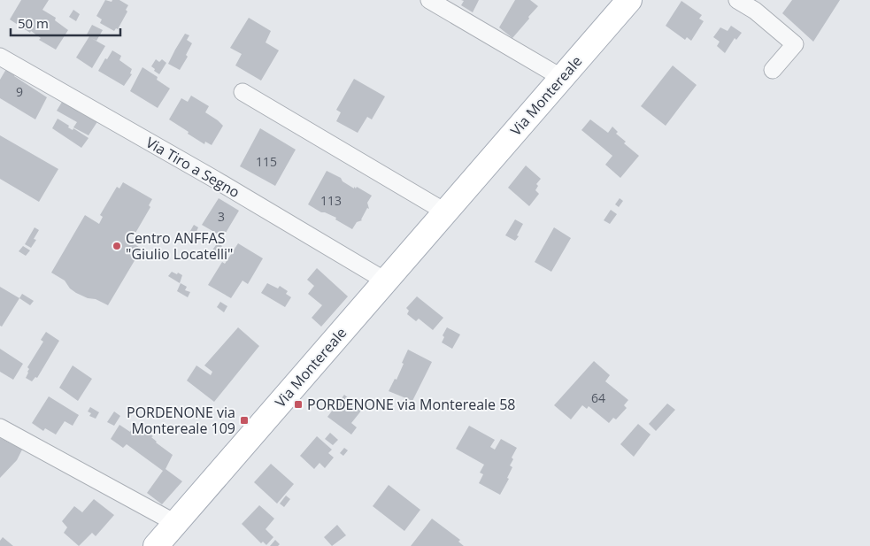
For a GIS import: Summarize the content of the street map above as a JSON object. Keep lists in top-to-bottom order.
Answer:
{
  "streets": {
    "main road": ["Via Montereale"],
    "street": ["Via Tiro a Segno"]
  },
  "crossings": [
    ["Via Montereale", "Via Tiro a Segno"]
  ],
  "places": {
    "other": ["Centro ANFFAS \"Giulio Locatelli\""],
    "transit": ["PORDENONE via Montereale 58", "PORDENONE via Montereale 109"]
  },
  "house_numbers": [
    "9",
    "115",
    "113",
    "3",
    "64"
  ],
  "scale_bar": "50 m"
}
